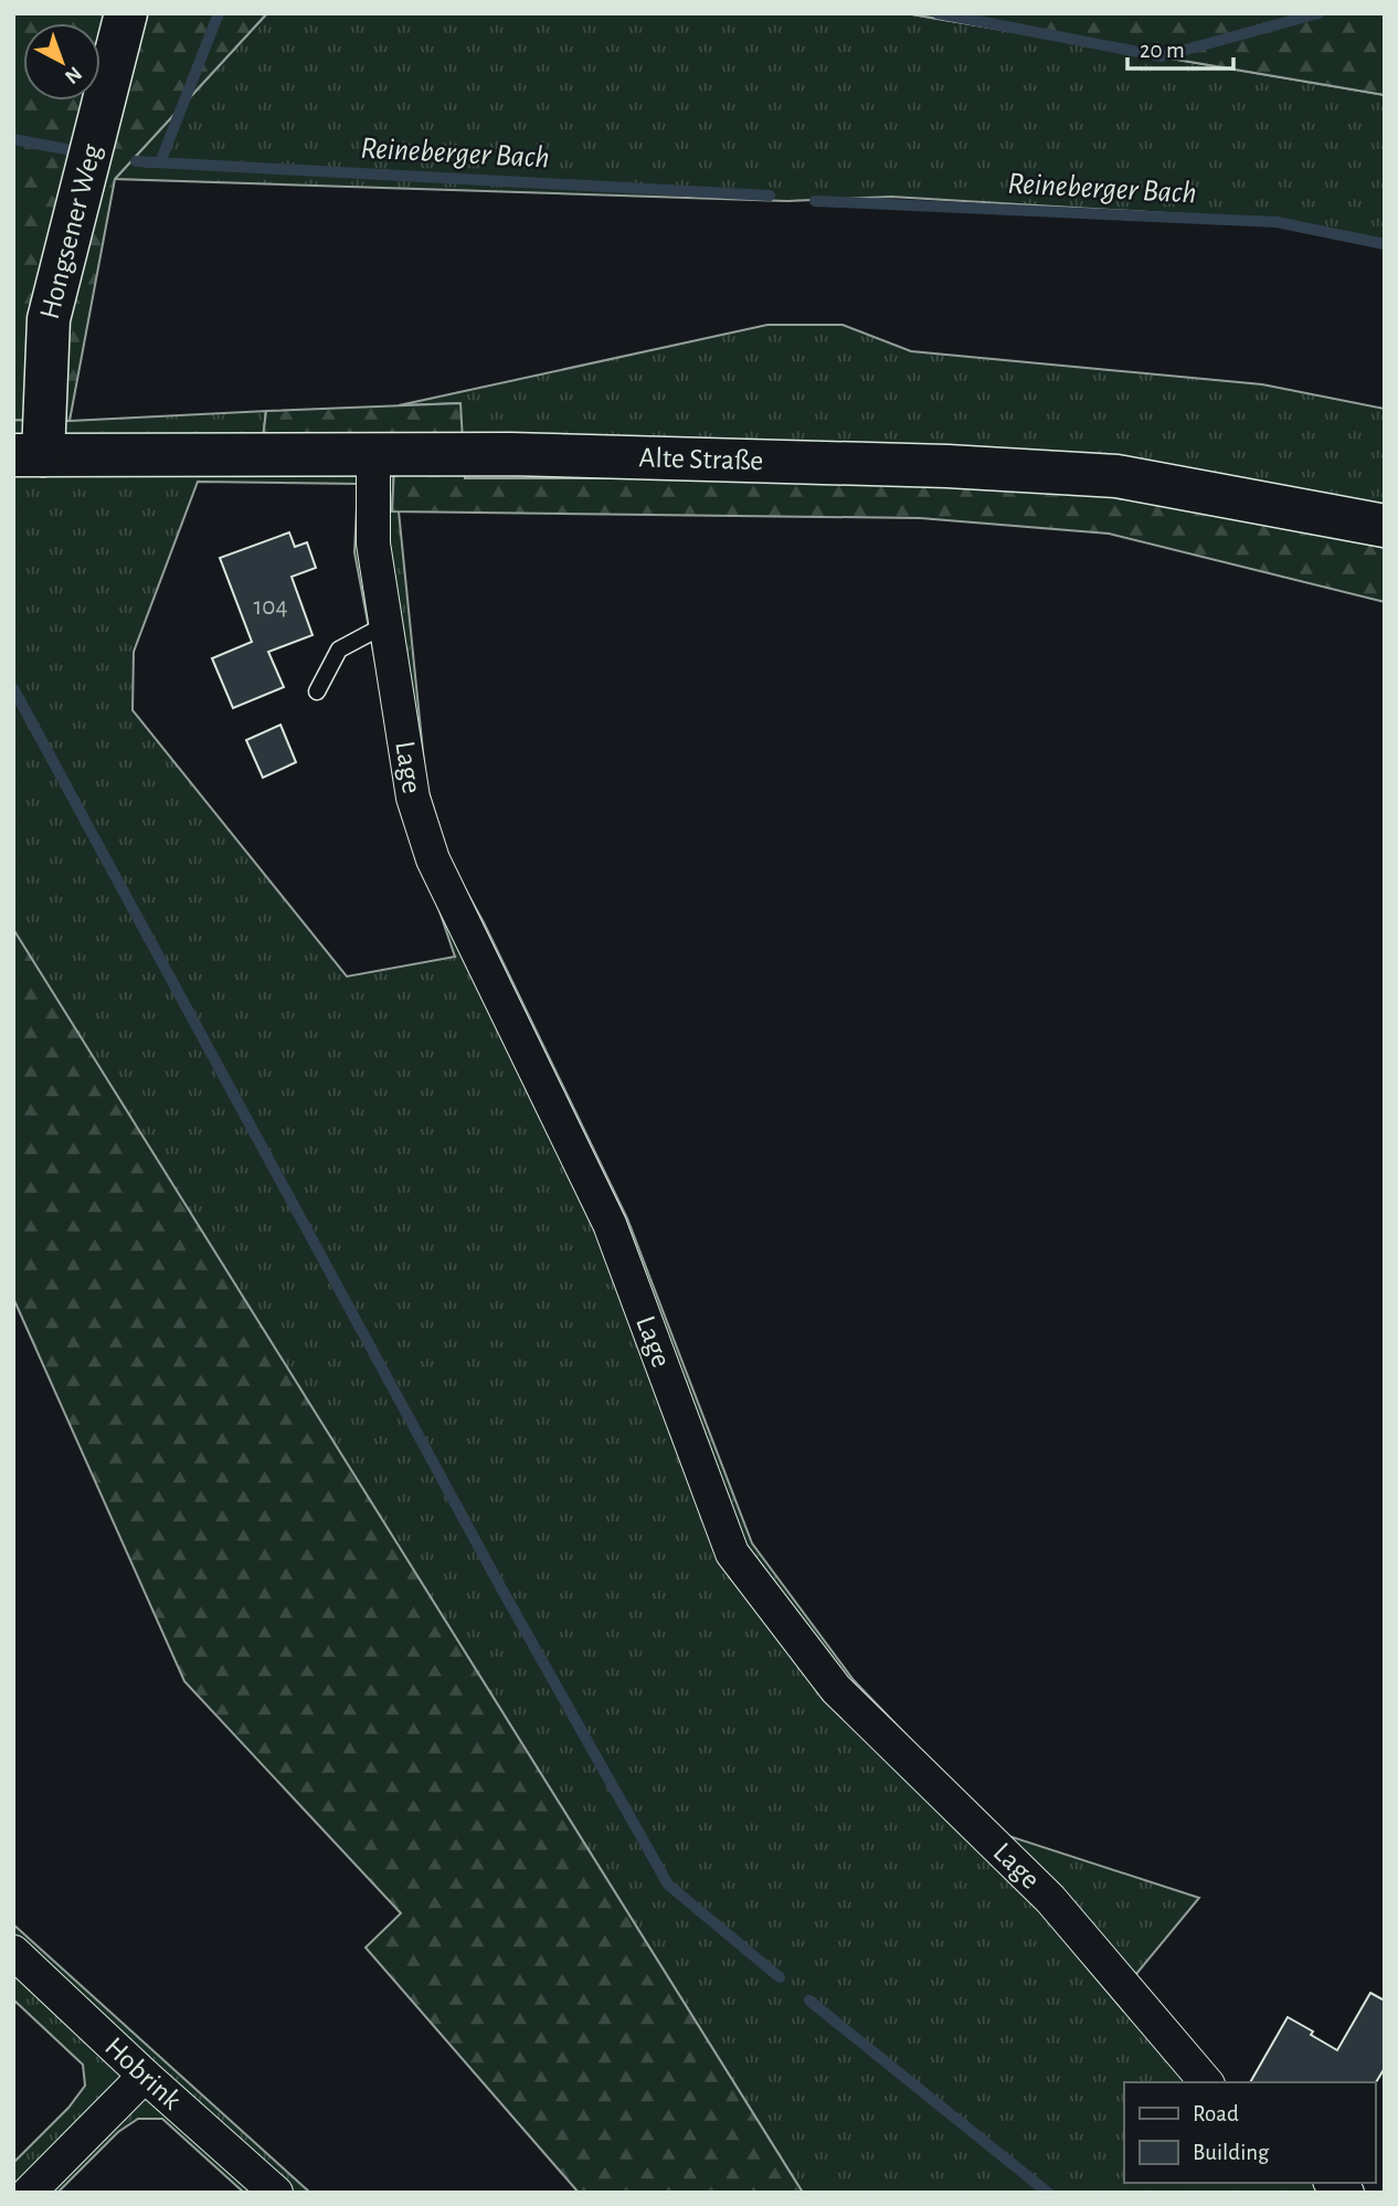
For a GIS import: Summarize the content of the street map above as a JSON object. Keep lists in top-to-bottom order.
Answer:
{
  "streets": {
    "main road": ["Hongsener Weg", "Alte Straße"],
    "street": ["Lage", "Hobrink"]
  },
  "crossings": [
    ["Hongsener Weg", "Alte Straße"],
    ["Alte Straße", "Lage"]
  ],
  "water": ["Reineberger Bach"],
  "house_numbers": ["104"],
  "legend": ["Road", "Building"],
  "scale_bar": "20 m",
  "north": "bottom right"
}
